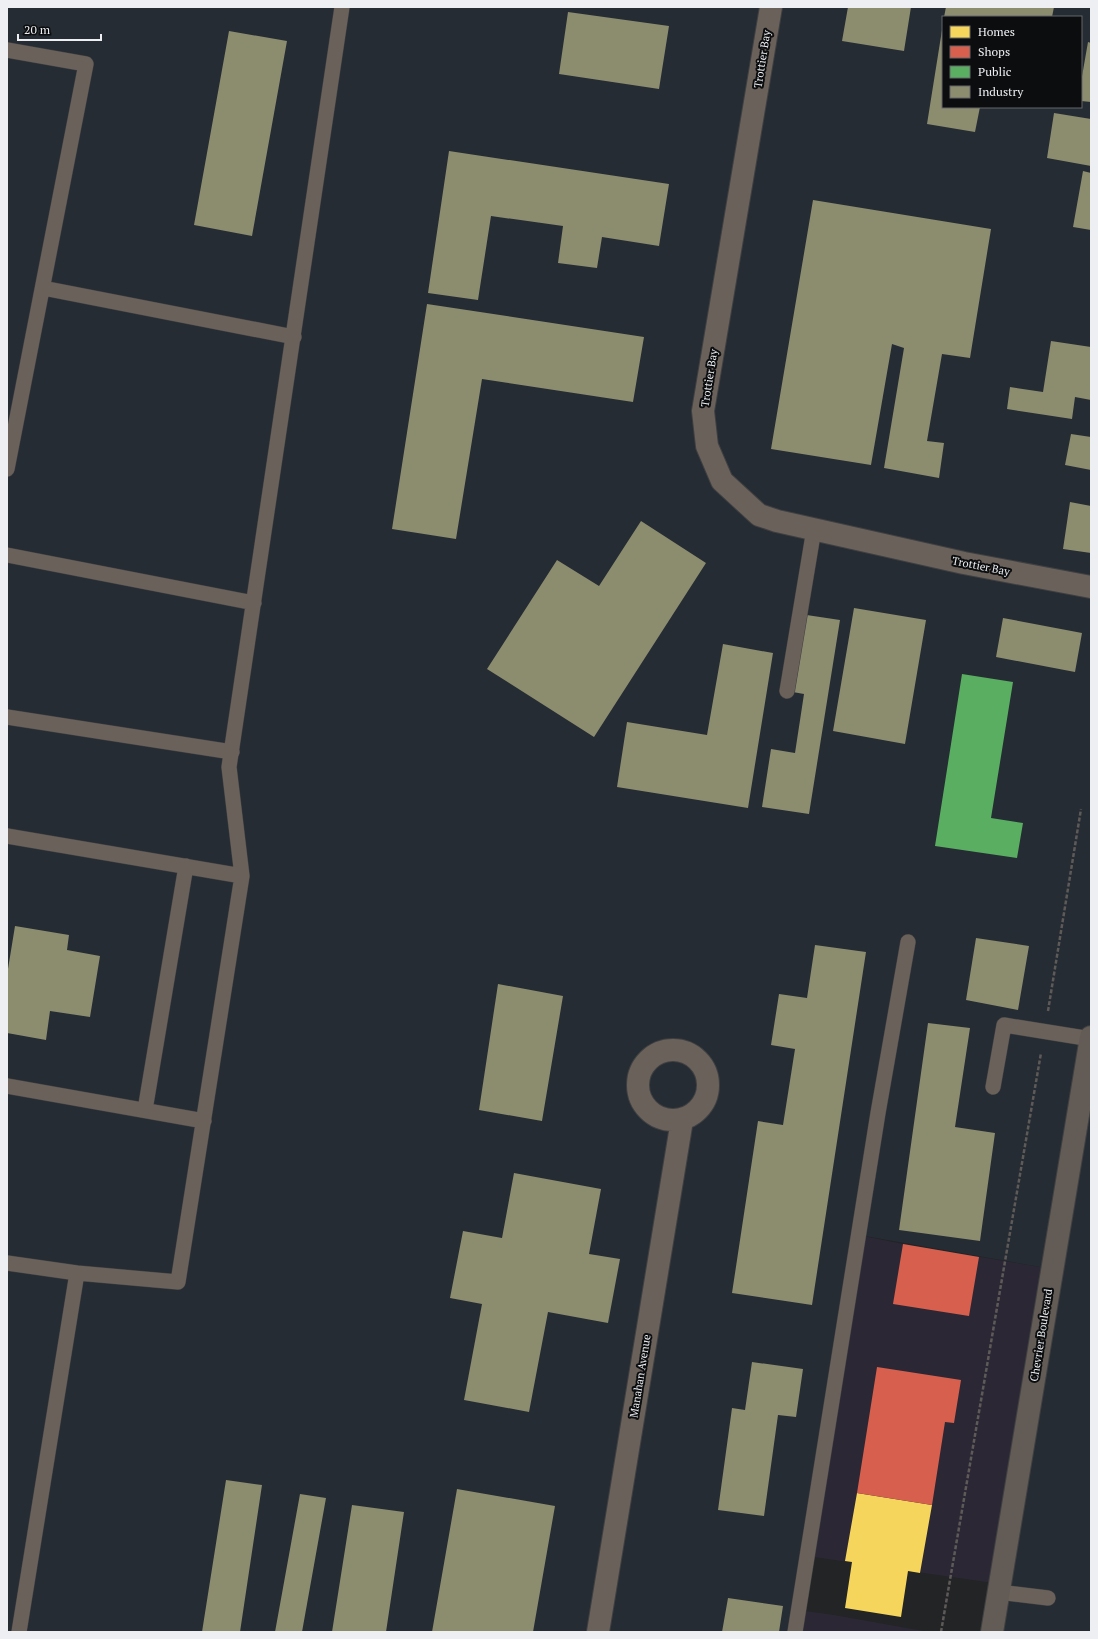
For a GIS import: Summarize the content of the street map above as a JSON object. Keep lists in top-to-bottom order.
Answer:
{
  "streets": {
    "street": ["Trottier Bay", "Chevrier Boulevard", "Manahan Avenue"]
  },
  "legend": [
    "Homes",
    "Shops",
    "Public",
    "Industry"
  ],
  "scale_bar": "20 m"
}
